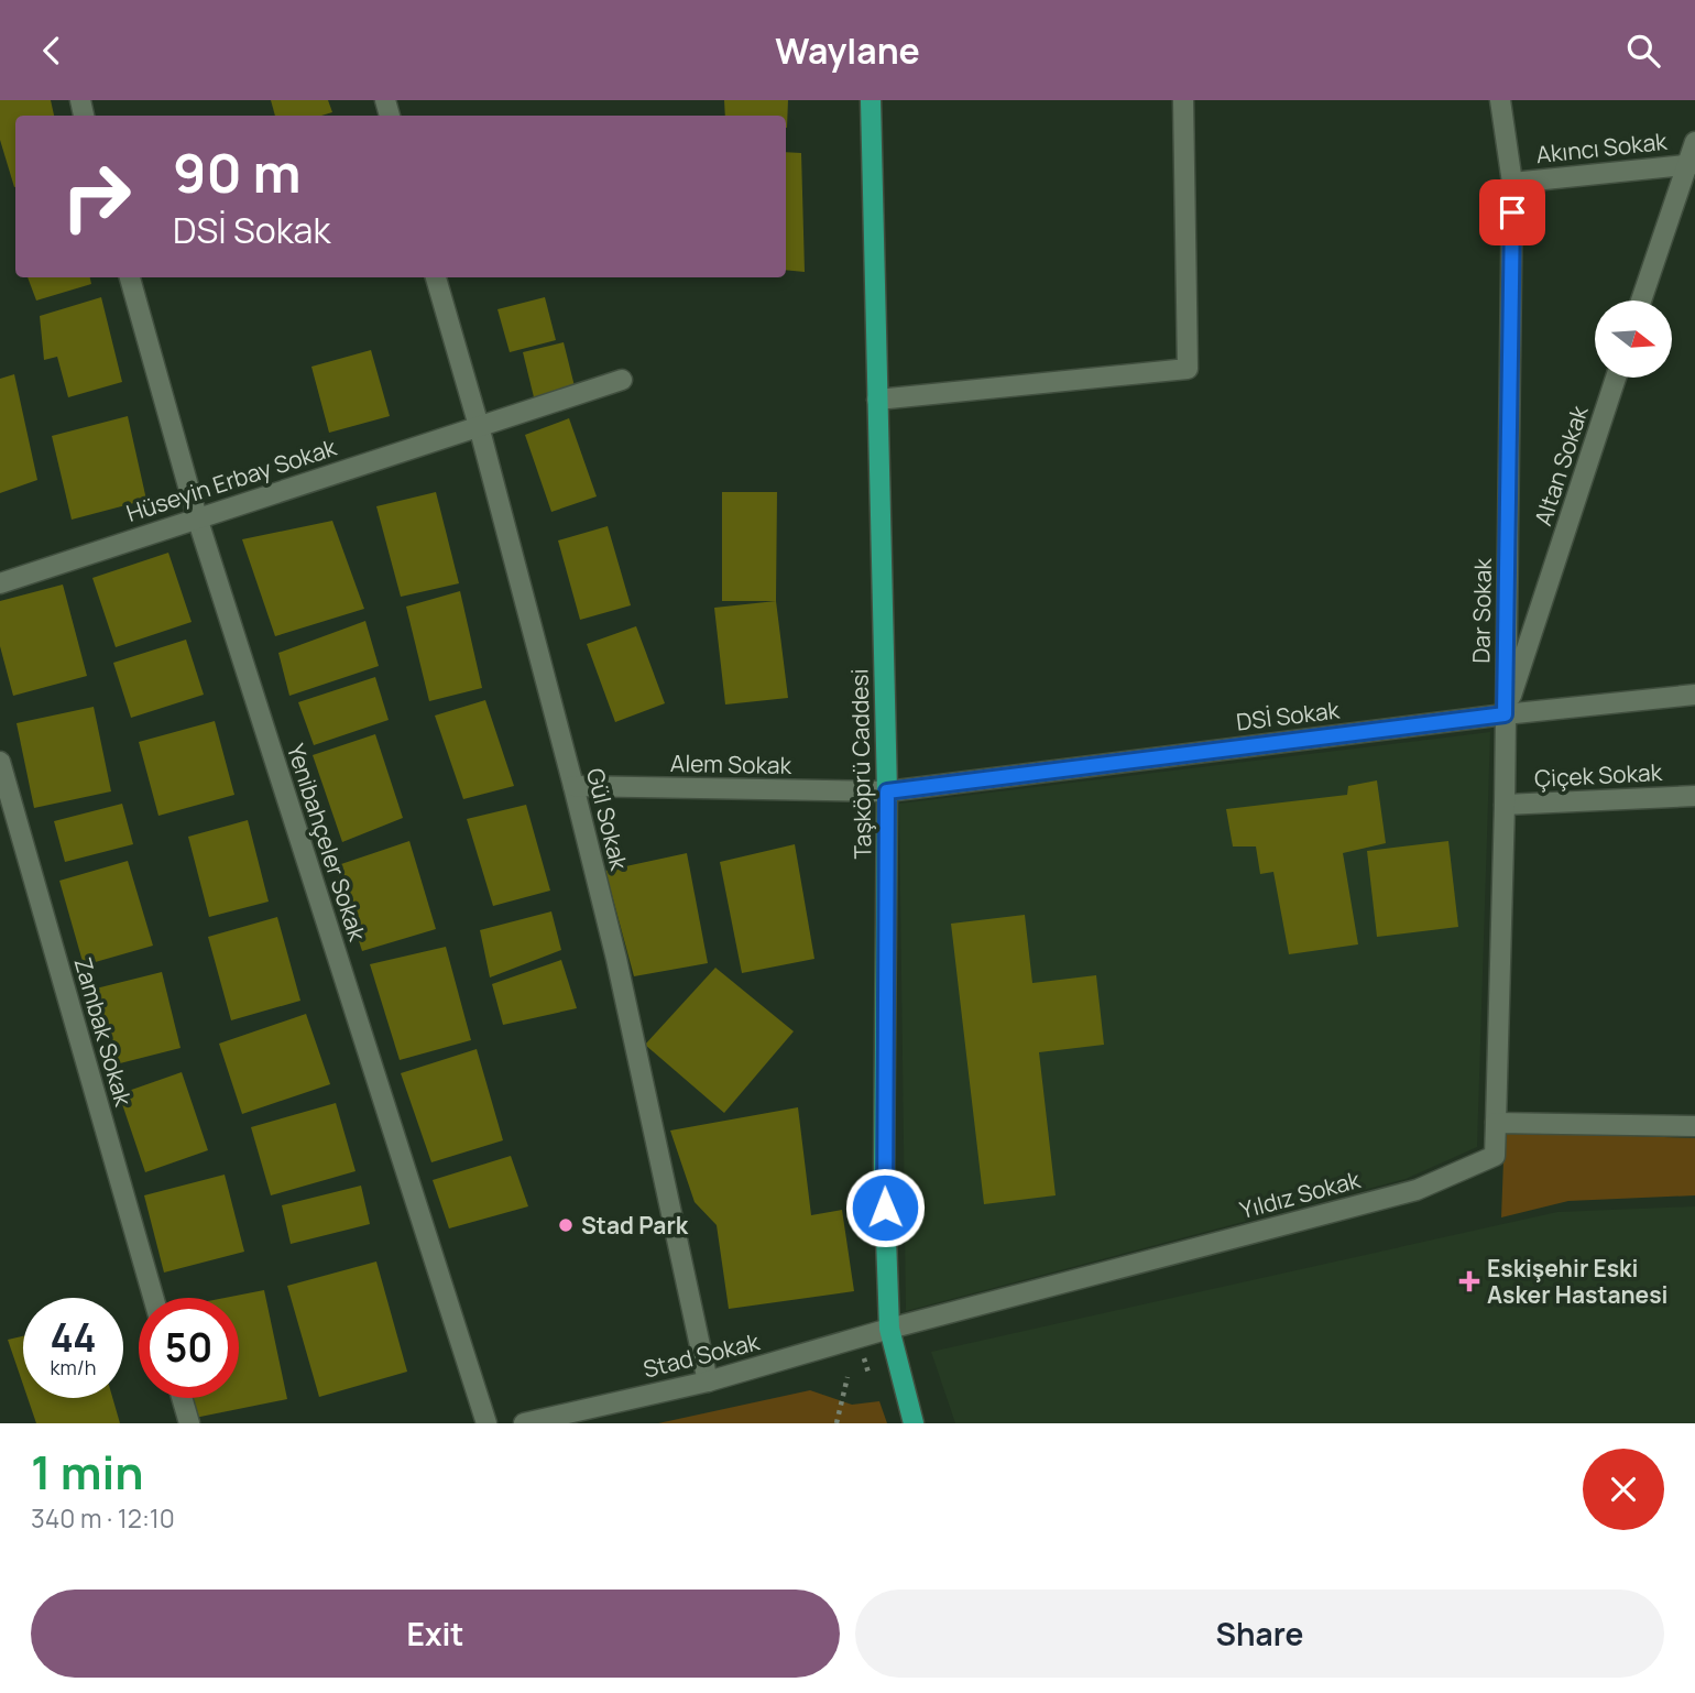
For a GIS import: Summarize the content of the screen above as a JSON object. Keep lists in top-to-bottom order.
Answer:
{
  "streets": {
    "main road": ["Taşköprü Caddesi"],
    "street": [
      "Akıncı Sokak",
      "Altan Sokak",
      "Hüseyin Erbay Sokak",
      "Dar Sokak",
      "DSİ Sokak",
      "Alem Sokak",
      "Çiçek Sokak",
      "Gül Sokak",
      "Yenibahçeler Sokak",
      "Zambak Sokak",
      "Yıldız Sokak",
      "Stad Sokak"
    ]
  },
  "crossings": [
    ["Akıncı Sokak", "Dar Sokak"],
    ["Altan Sokak", "Dar Sokak"],
    ["Altan Sokak", "DSİ Sokak"],
    ["Hüseyin Erbay Sokak", "Gül Sokak"],
    ["Hüseyin Erbay Sokak", "Yenibahçeler Sokak"],
    ["Dar Sokak", "DSİ Sokak"],
    ["Dar Sokak", "Çiçek Sokak"],
    ["Dar Sokak", "Yıldız Sokak"],
    ["DSİ Sokak", "Alem Sokak"],
    ["DSİ Sokak", "Taşköprü Caddesi"],
    ["Alem Sokak", "Taşköprü Caddesi"],
    ["Alem Sokak", "Gül Sokak"],
    ["Taşköprü Caddesi", "Yıldız Sokak"],
    ["Taşköprü Caddesi", "Stad Sokak"],
    ["Gül Sokak", "Stad Sokak"],
    ["Yıldız Sokak", "Stad Sokak"]
  ],
  "places": {
    "other": ["Stad Park"],
    "health": ["Eskişehir Eski Asker Hastanesi"]
  },
  "north": "right",
  "page": {
    "header": "Waylane",
    "turn": ["90 m", "DSİ Sokak"],
    "speed": "44 km/h",
    "limit": "50",
    "heading": ["1 min", "340 m · 12:10"],
    "buttons": ["Exit", "Share"]
  }
}
